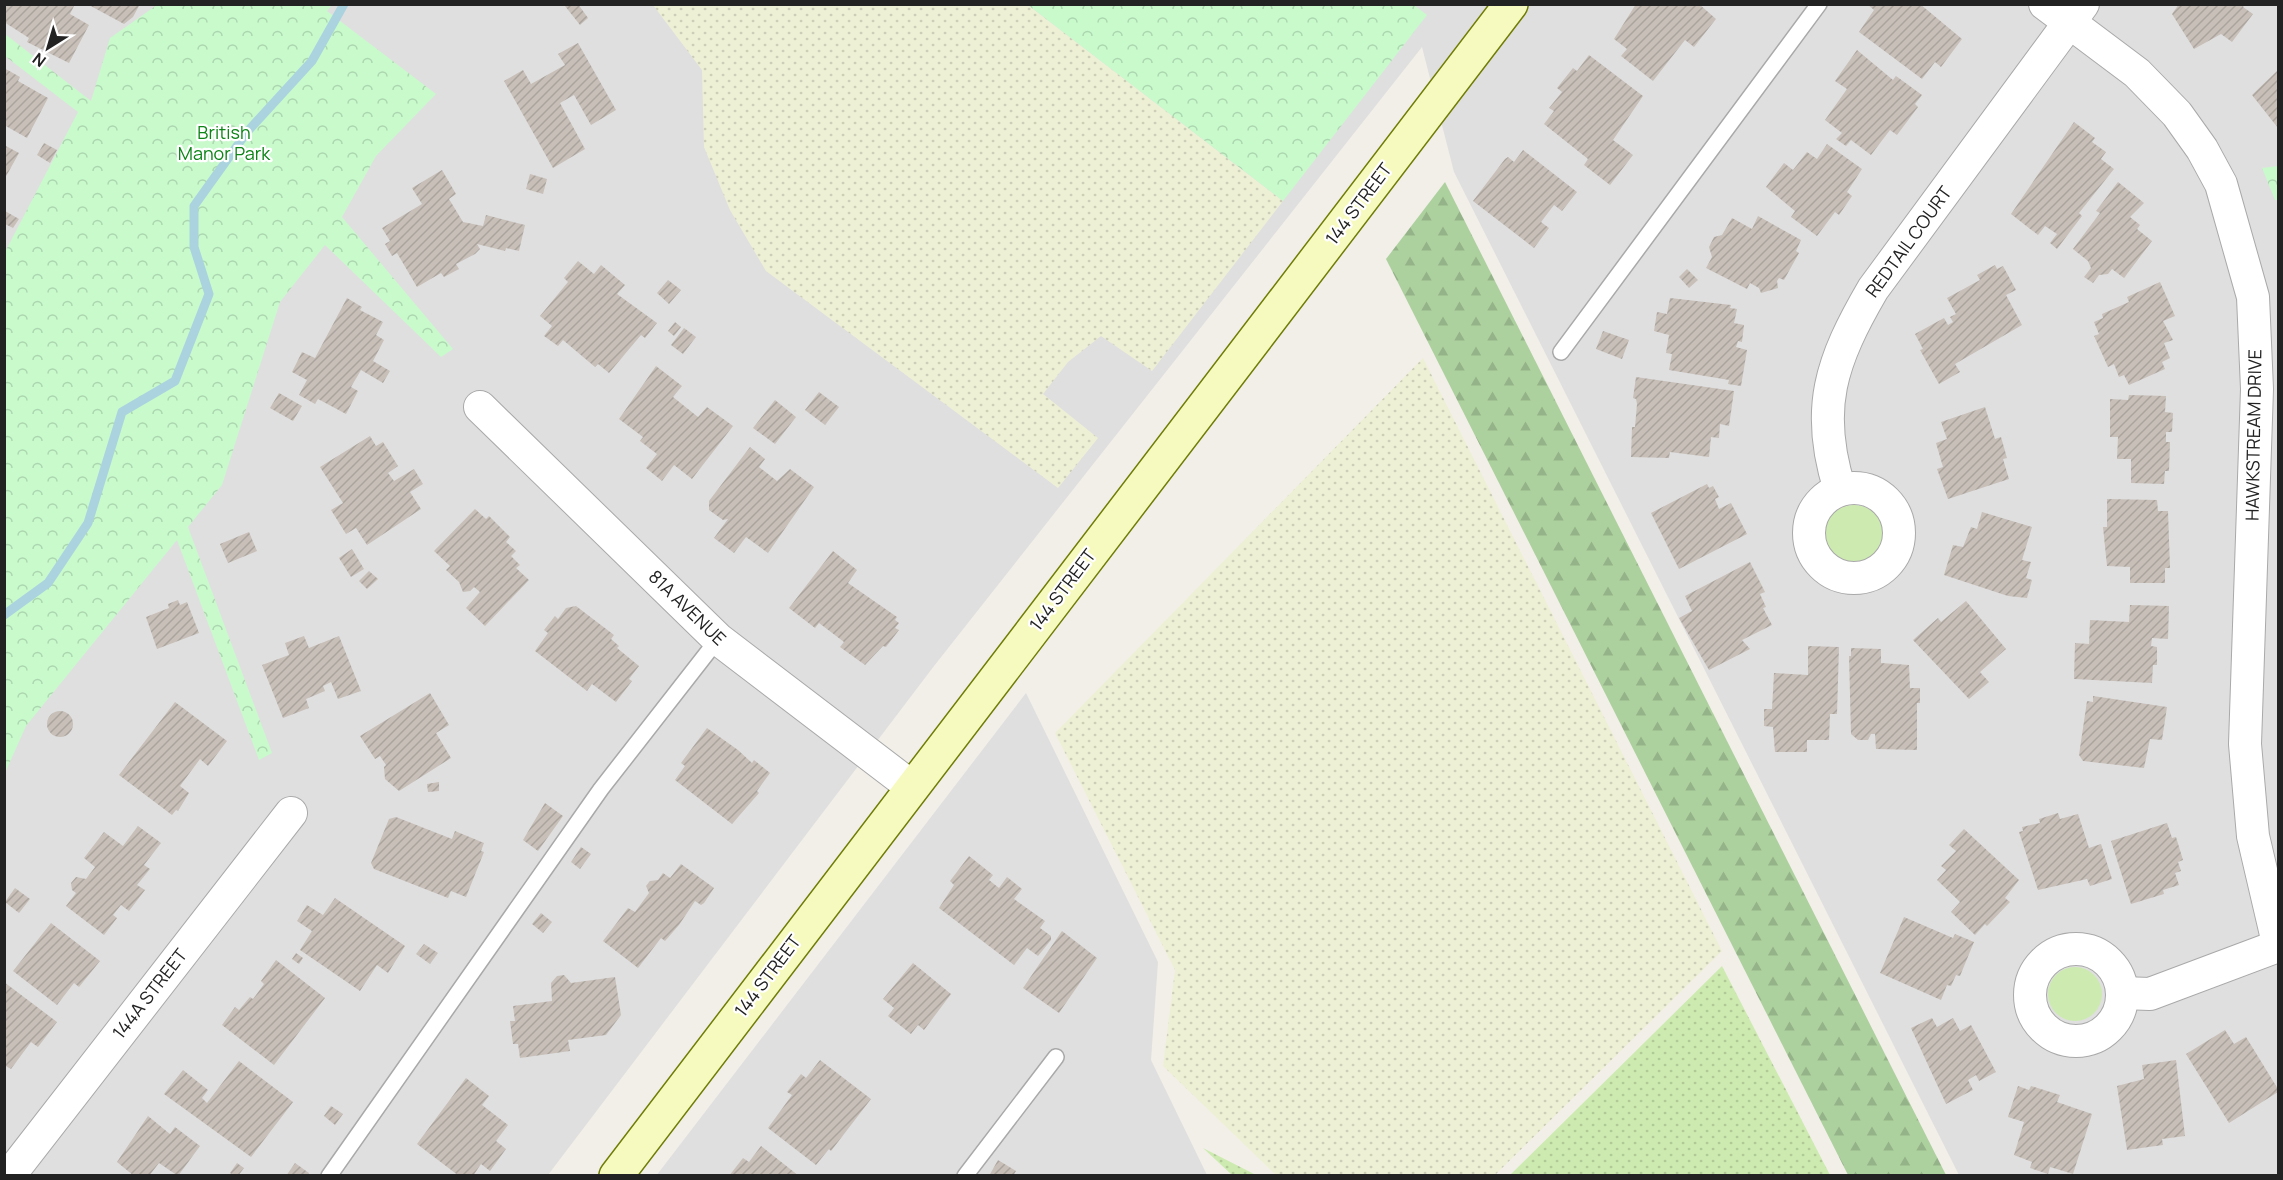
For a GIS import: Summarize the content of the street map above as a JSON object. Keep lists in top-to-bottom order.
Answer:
{
  "streets": {
    "main road": ["144 STREET"],
    "street": [
      "REDTAIL COURT",
      "HAWKSTREAM DRIVE",
      "81A AVENUE",
      "144A STREET"
    ]
  },
  "crossings": [
    ["144 STREET", "81A AVENUE"],
    ["REDTAIL COURT", "HAWKSTREAM DRIVE"]
  ],
  "parks": ["British Manor Park"],
  "north": "bottom left"
}
